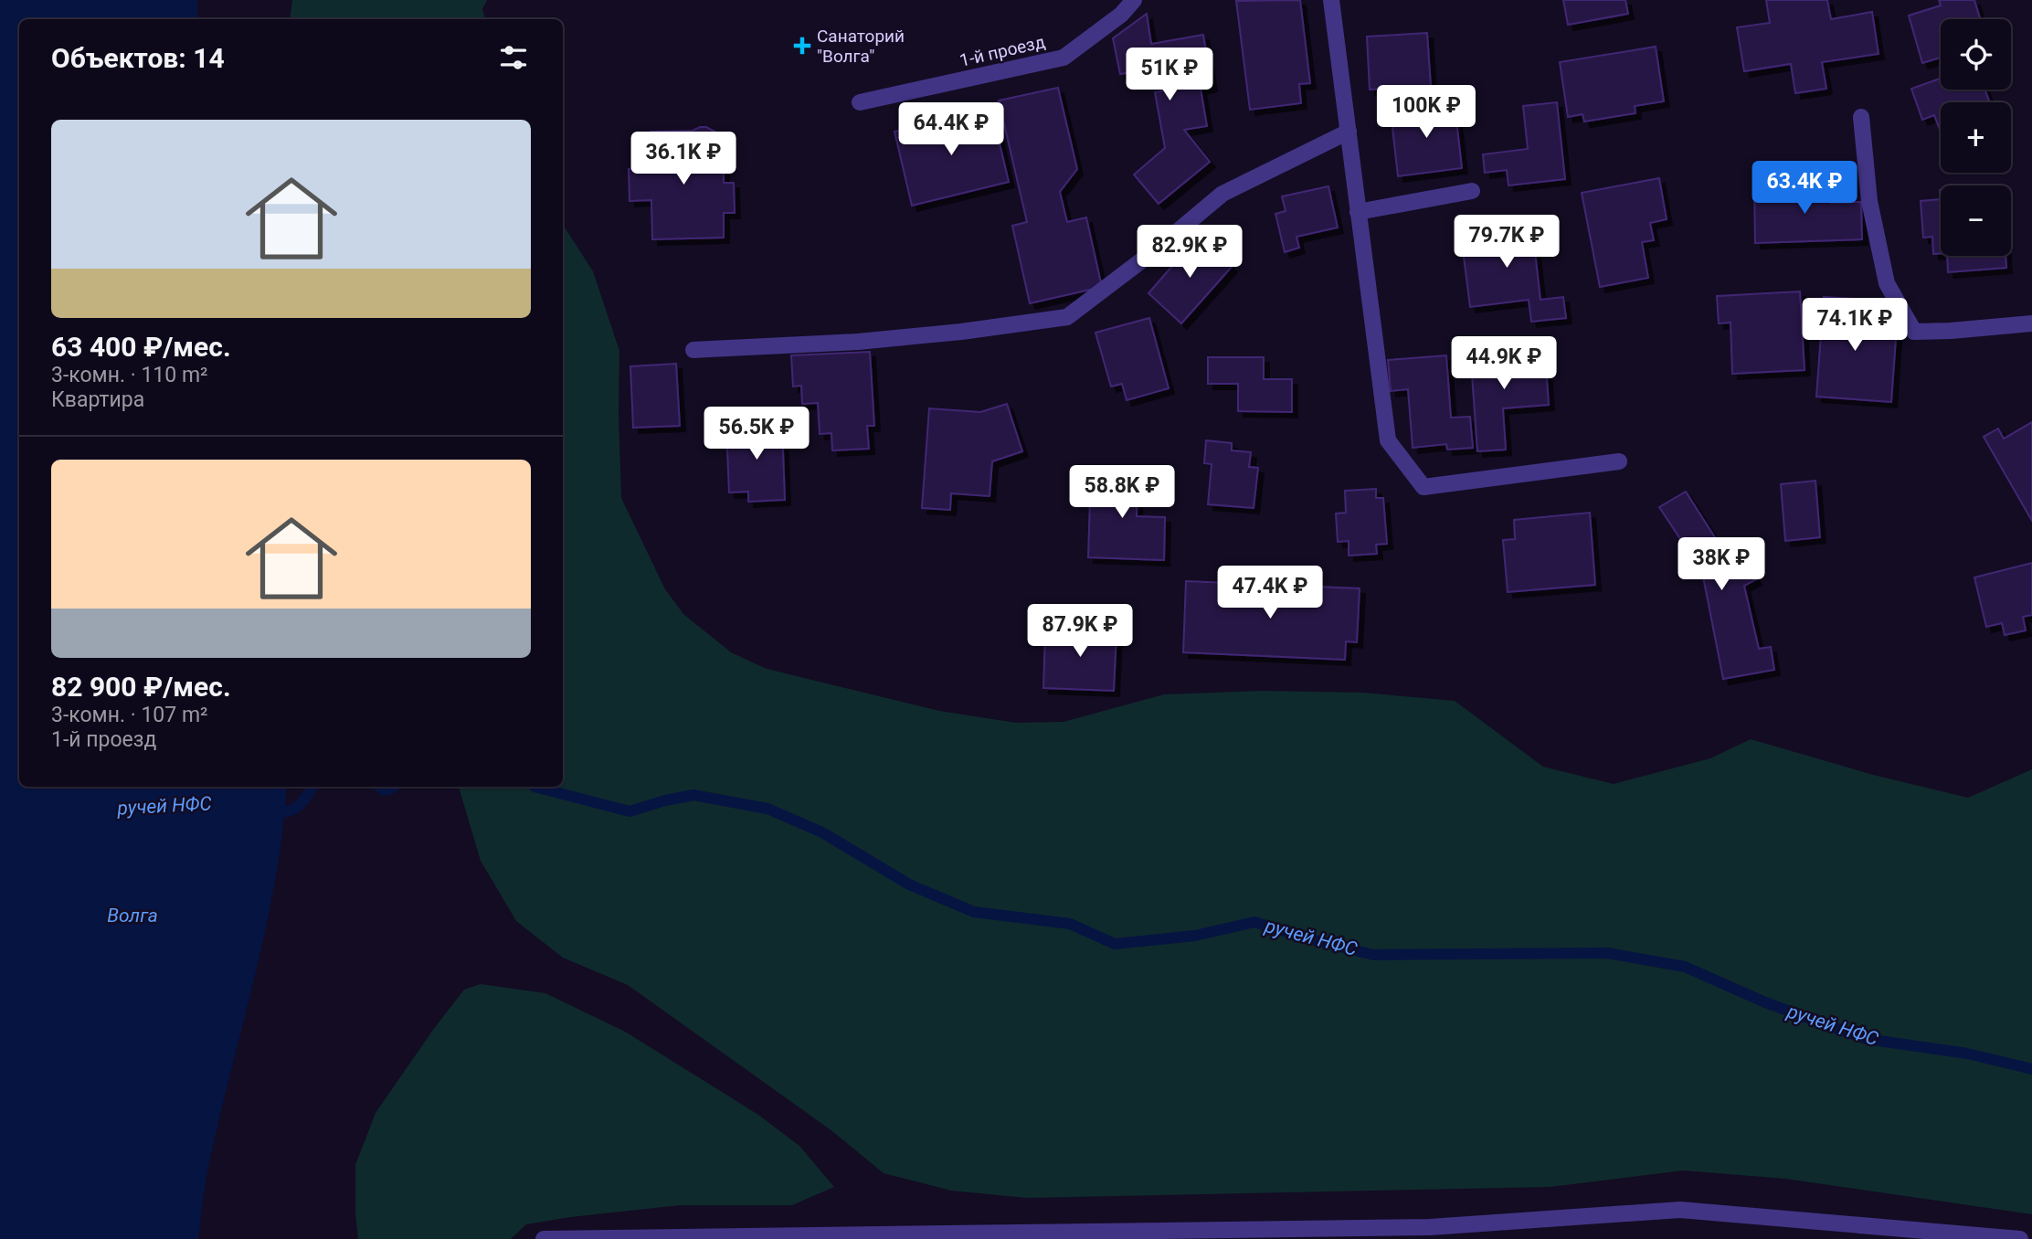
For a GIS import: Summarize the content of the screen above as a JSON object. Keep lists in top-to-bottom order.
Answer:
{
  "streets": {
    "street": ["1-й проезд"]
  },
  "water": ["ручей НФС", "Волга"],
  "places": {
    "health": ["Санаторий \"Волга\""]
  },
  "page": {
    "map_buttons": ["+", "−"],
    "heading": "Объектов: 14",
    "price": [
      "51K ₽",
      "100K ₽",
      "64.4K ₽",
      "36.1K ₽",
      "63.4K ₽",
      "79.7K ₽",
      "82.9K ₽",
      "74.1K ₽",
      "44.9K ₽",
      "56.5K ₽",
      "58.8K ₽",
      "38K ₽",
      "47.4K ₽",
      "87.9K ₽"
    ],
    "list": [
      {
        "name": "63 400 ₽/мес.",
        "note": "3-комн. · 110 m² · Квартира"
      },
      {
        "name": "82 900 ₽/мес.",
        "note": "3-комн. · 107 m² · 1-й проезд"
      }
    ]
  }
}
